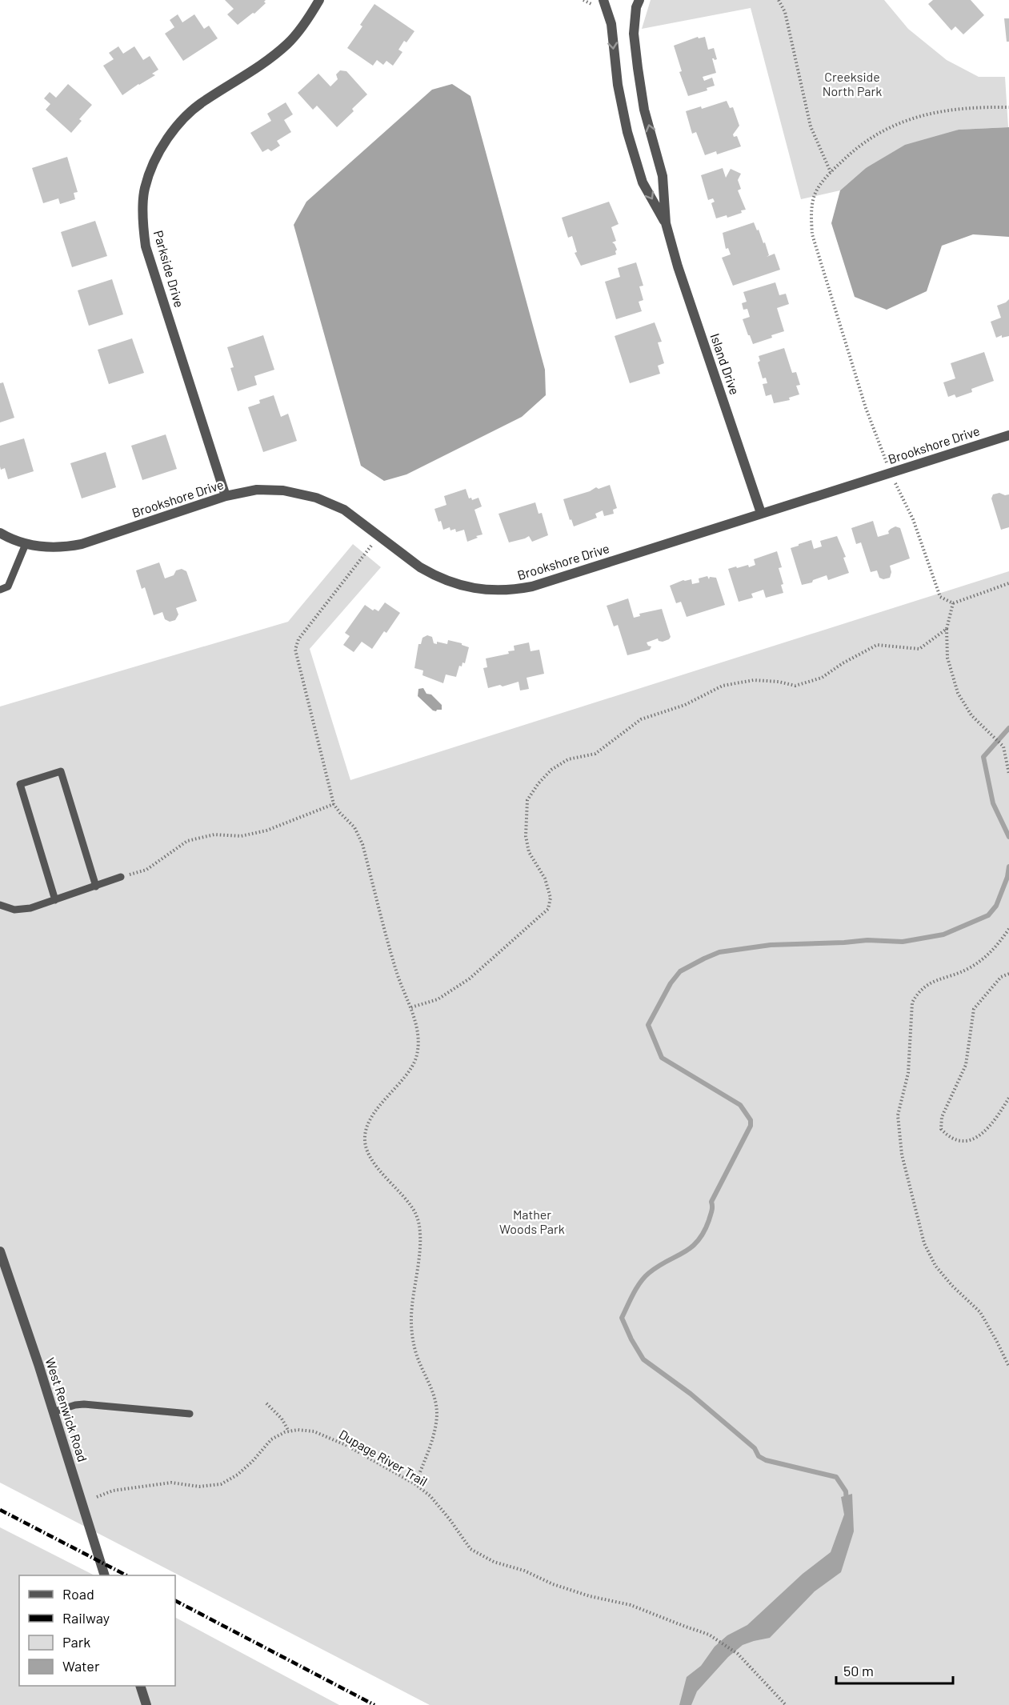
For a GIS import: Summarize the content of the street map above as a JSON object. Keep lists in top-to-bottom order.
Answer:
{
  "streets": {
    "street": [
      "Parkside Drive",
      "Island Drive",
      "Brookshore Drive",
      "West Renwick Road"
    ],
    "path": ["Dupage River Trail"]
  },
  "crossings": [
    ["Parkside Drive", "Brookshore Drive"],
    ["Island Drive", "Brookshore Drive"]
  ],
  "parks": ["Creekside North Park", "Mather Woods Park"],
  "legend": [
    "Road",
    "Railway",
    "Park",
    "Water"
  ],
  "scale_bar": "50 m"
}
